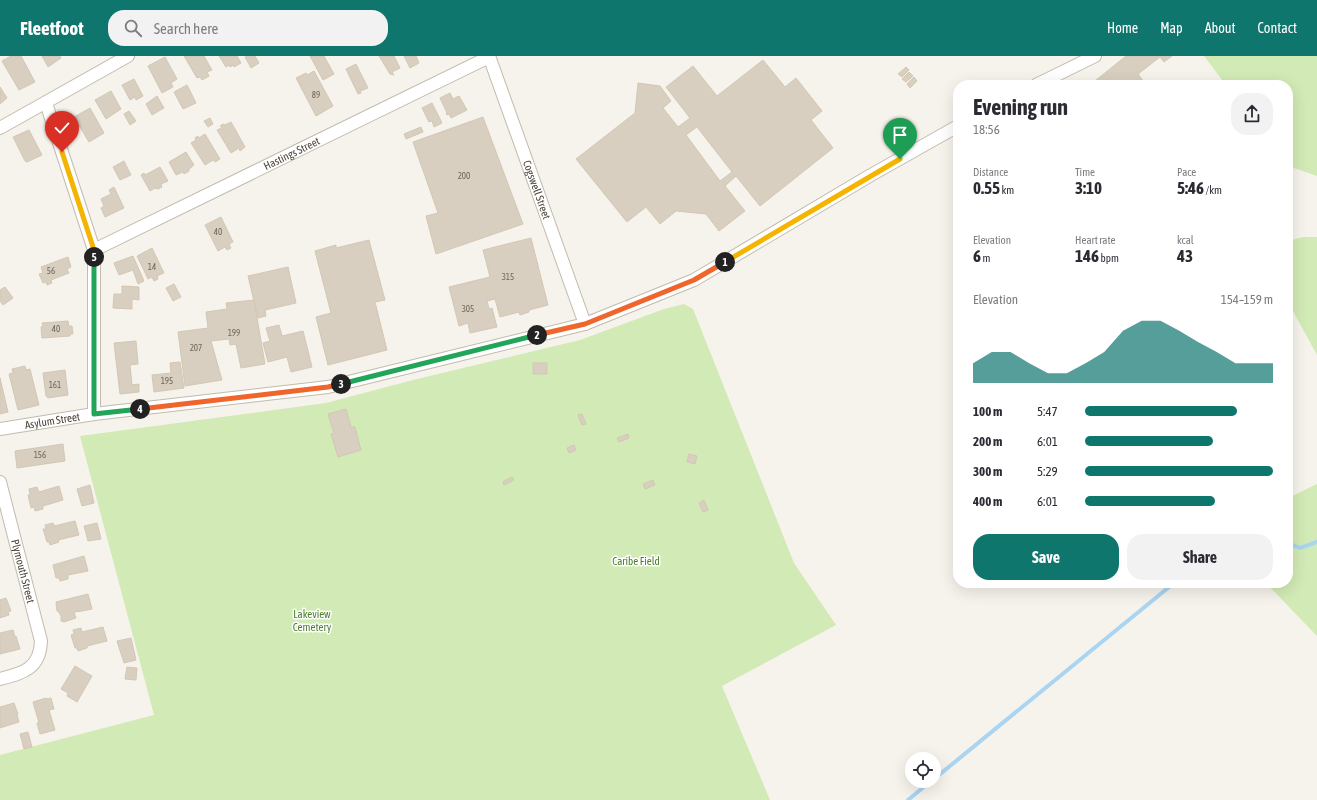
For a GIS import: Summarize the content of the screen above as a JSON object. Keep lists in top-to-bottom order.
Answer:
{
  "streets": {
    "street": [
      "Hastings Street",
      "Cogswell Street",
      "Asylum Street",
      "Plymouth Street"
    ]
  },
  "crossings": [
    ["Hastings Street", "Cogswell Street"],
    ["Cogswell Street", "Asylum Street"]
  ],
  "parks": ["Caribe Field", "Lakeview Cemetery"],
  "house_numbers": [
    "89",
    "200",
    "40",
    "14",
    "56",
    "315",
    "305",
    "40",
    "199",
    "207",
    "195",
    "161",
    "156"
  ],
  "page": {
    "header": "Fleetfoot",
    "search": "Search here",
    "nav": [
      "Home",
      "Map",
      "About",
      "Contact"
    ],
    "heading": ["Evening run", "18:56"],
    "stats": [
      ["Distance", "0.55 km"],
      ["Time", "3:10"],
      ["Pace", "5:46 /km"],
      ["Elevation", "6 m"],
      ["Heart rate", "146 bpm"],
      ["kcal", "43"]
    ],
    "pins": [
      "5",
      "1",
      "2",
      "3",
      "4"
    ],
    "chart": ["Elevation", "154–159 m"],
    "list": [
      {
        "name": "100 m",
        "note": "5:47"
      },
      {
        "name": "200 m",
        "note": "6:01"
      },
      {
        "name": "300 m",
        "note": "5:29"
      },
      {
        "name": "400 m",
        "note": "6:01"
      }
    ],
    "buttons": ["Save", "Share"]
  }
}
